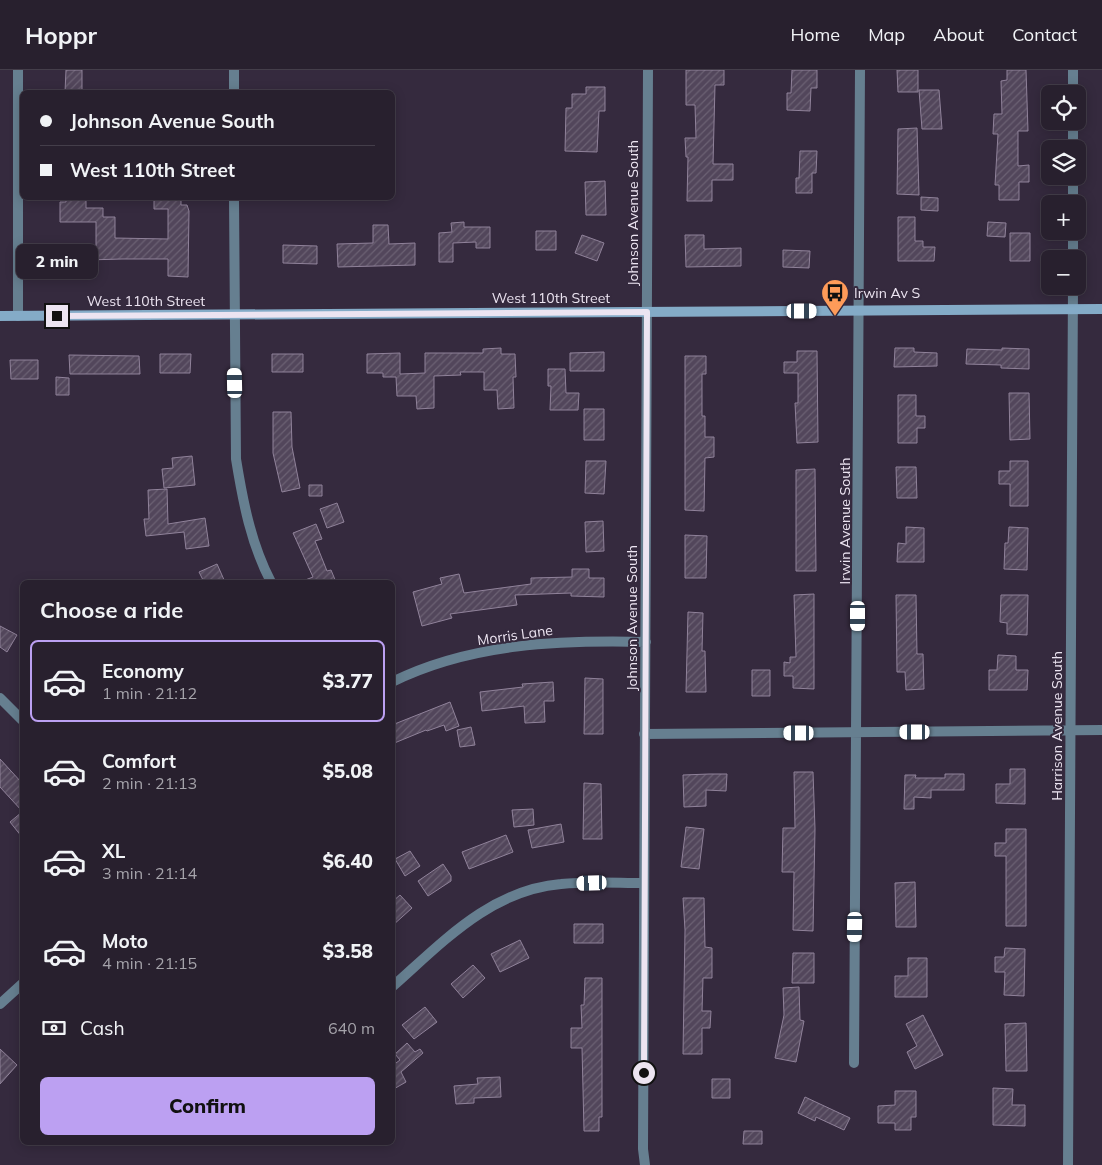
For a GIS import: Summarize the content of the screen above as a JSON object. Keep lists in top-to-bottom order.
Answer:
{
  "streets": {
    "street": [
      "Johnson Avenue South",
      "West 110th Street",
      "Irwin Avenue South",
      "Morris Lane",
      "Harrison Avenue South"
    ]
  },
  "crossings": [
    ["Johnson Avenue South", "West 110th Street"],
    ["Johnson Avenue South", "Morris Lane"],
    ["West 110th Street", "Irwin Avenue South"],
    ["West 110th Street", "Harrison Avenue South"]
  ],
  "places": {
    "bus stop": ["Irwin Av S"]
  },
  "page": {
    "header": "Hoppr",
    "nav": [
      "Home",
      "Map",
      "About",
      "Contact"
    ],
    "map_buttons": ["+", "−"],
    "banner": ["Johnson Avenue South", "West 110th Street"],
    "bubble": "2 min",
    "heading": "Choose a ride",
    "list": [
      {
        "name": "Economy",
        "note": "1 min · 21:12",
        "value": "$3.77"
      },
      {
        "name": "Comfort",
        "note": "2 min · 21:13",
        "value": "$5.08"
      },
      {
        "name": "XL",
        "note": "3 min · 21:14",
        "value": "$6.40"
      },
      {
        "name": "Moto",
        "note": "4 min · 21:15",
        "value": "$3.58"
      }
    ],
    "pay": ["Cash", "640 m"],
    "buttons": "Confirm"
  }
}
